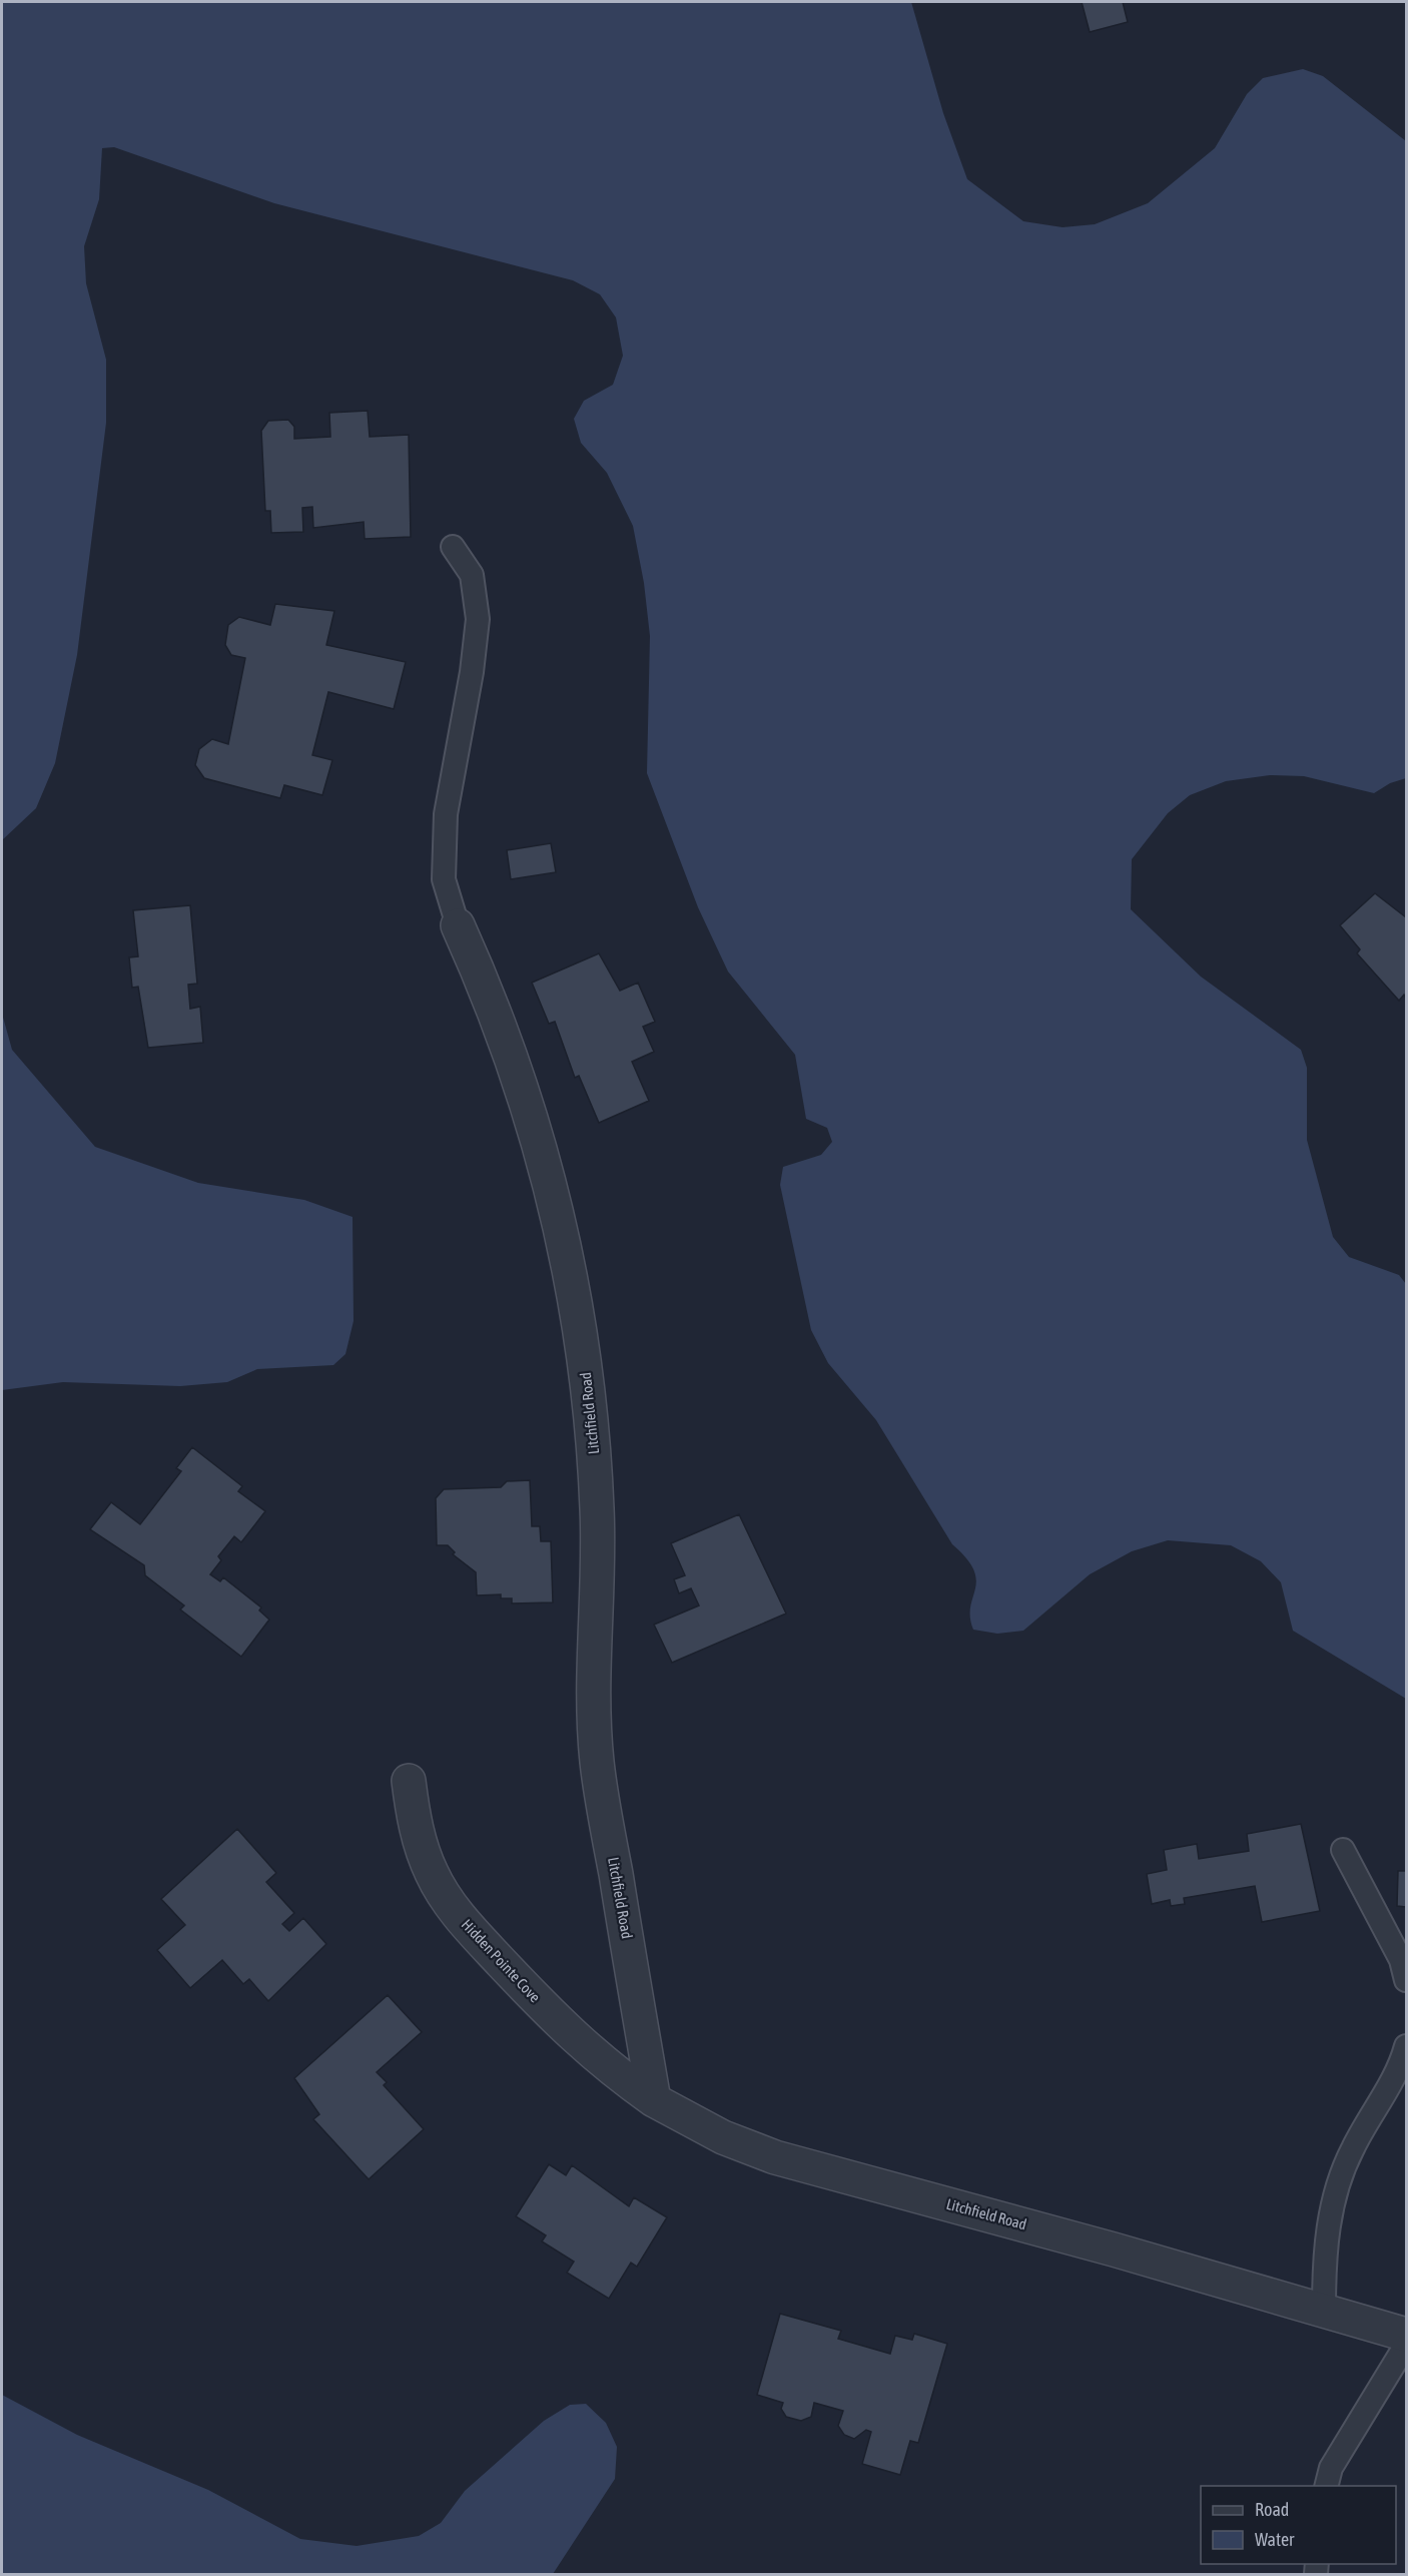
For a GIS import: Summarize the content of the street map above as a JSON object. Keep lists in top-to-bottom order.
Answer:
{
  "streets": {
    "street": ["Litchfield Road", "Hidden Pointe Cove"]
  },
  "crossings": [
    ["Litchfield Road", "Hidden Pointe Cove"]
  ],
  "legend": ["Road", "Water"]
}
